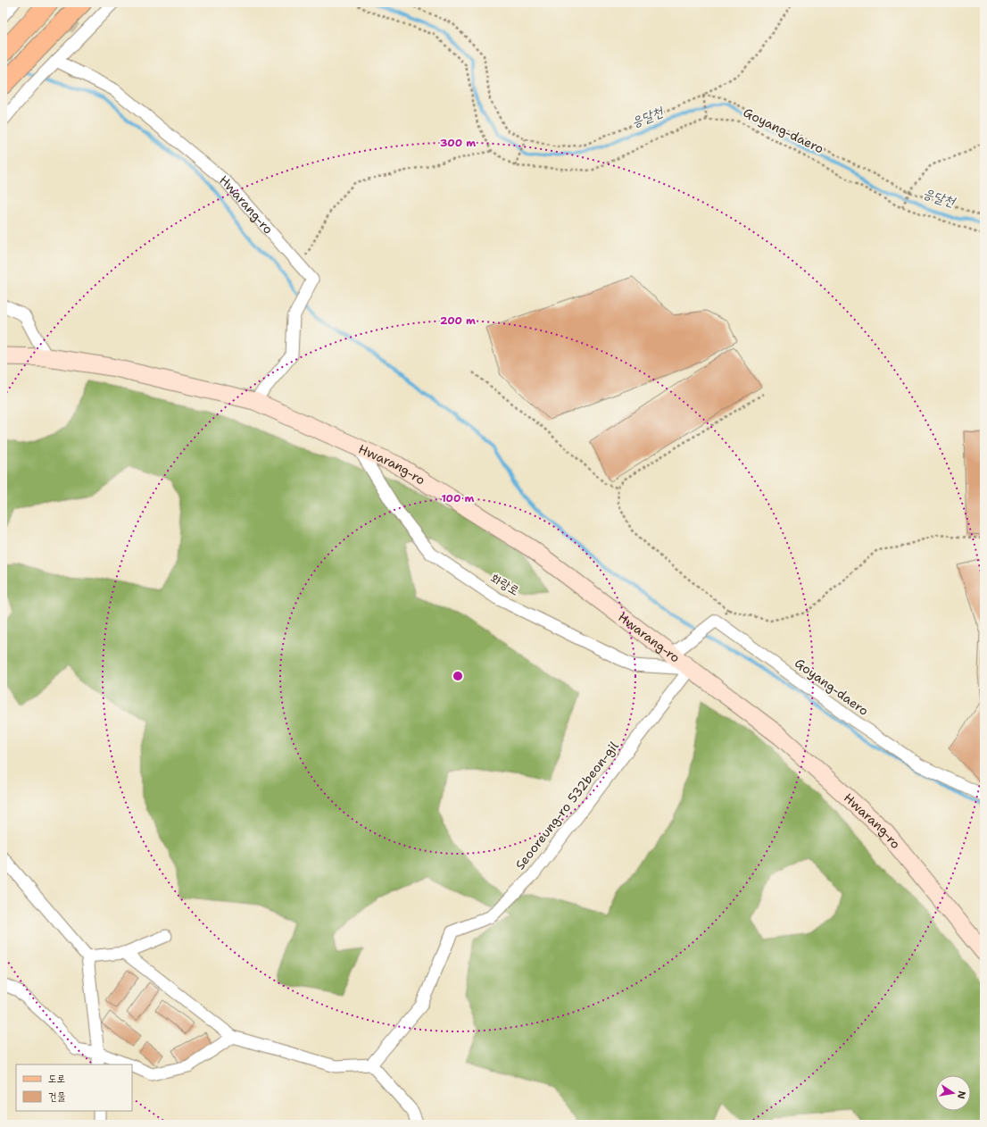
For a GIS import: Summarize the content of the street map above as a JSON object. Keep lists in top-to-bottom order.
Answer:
{
  "streets": {
    "main road": ["Hwarang-ro"],
    "street": ["Goyang-daero", "화랑로", "Seooreung-ro 532beon-gil"]
  },
  "crossings": [
    ["Hwarang-ro", "화랑로"],
    ["Hwarang-ro", "Seooreung-ro 532beon-gil"],
    ["화랑로", "Seooreung-ro 532beon-gil"]
  ],
  "water": ["응달천"],
  "legend": ["도로", "건물"],
  "north": "right",
  "rings": ["300 m", "200 m", "100 m"]
}
